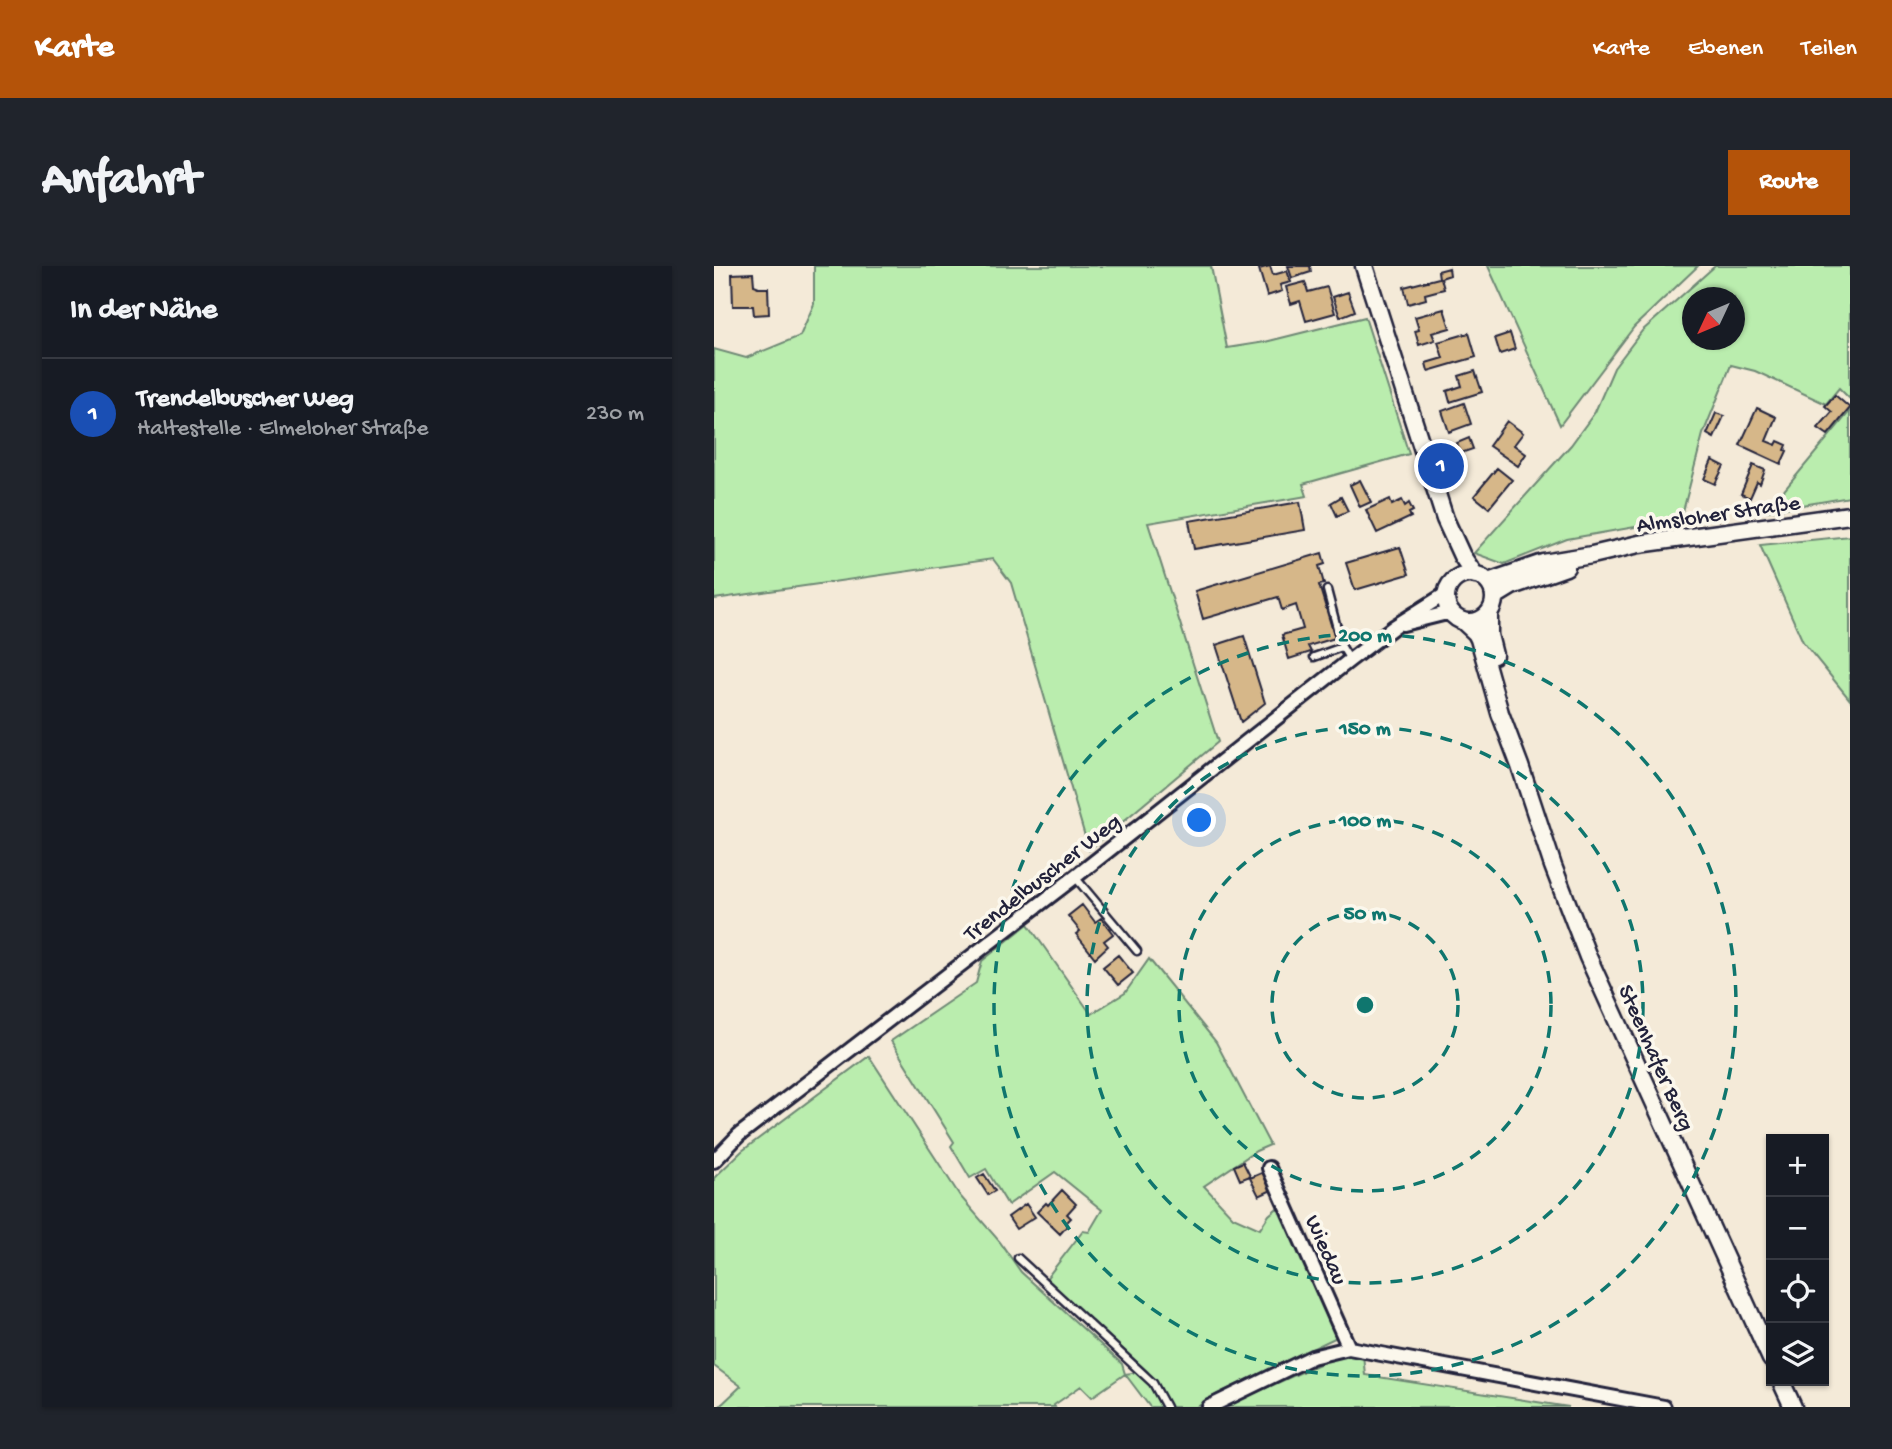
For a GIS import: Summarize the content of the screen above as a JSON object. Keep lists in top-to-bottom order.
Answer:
{
  "streets": {
    "street": [
      "Almsloher Straße",
      "Trendelbuscher Weg",
      "Steenhafer Berg",
      "Wiedau"
    ]
  },
  "crossings": [
    ["Almsloher Straße", "Trendelbuscher Weg"],
    ["Almsloher Straße", "Steenhafer Berg"],
    ["Trendelbuscher Weg", "Steenhafer Berg"]
  ],
  "north": "bottom left",
  "page": {
    "header": "Karte",
    "nav": ["Karte", "Ebenen", "Teilen"],
    "buttons": "Route",
    "title": "Anfahrt",
    "heading": "In der Nähe",
    "list": [
      {
        "mark": "1",
        "name": "Trendelbuscher Weg",
        "note": "Haltestelle · Elmeloher Straße",
        "value": "230 m"
      }
    ],
    "pins": "1",
    "map_buttons": ["+", "−"]
  },
  "rings": [
    "200 m",
    "150 m",
    "100 m",
    "50 m"
  ]
}
